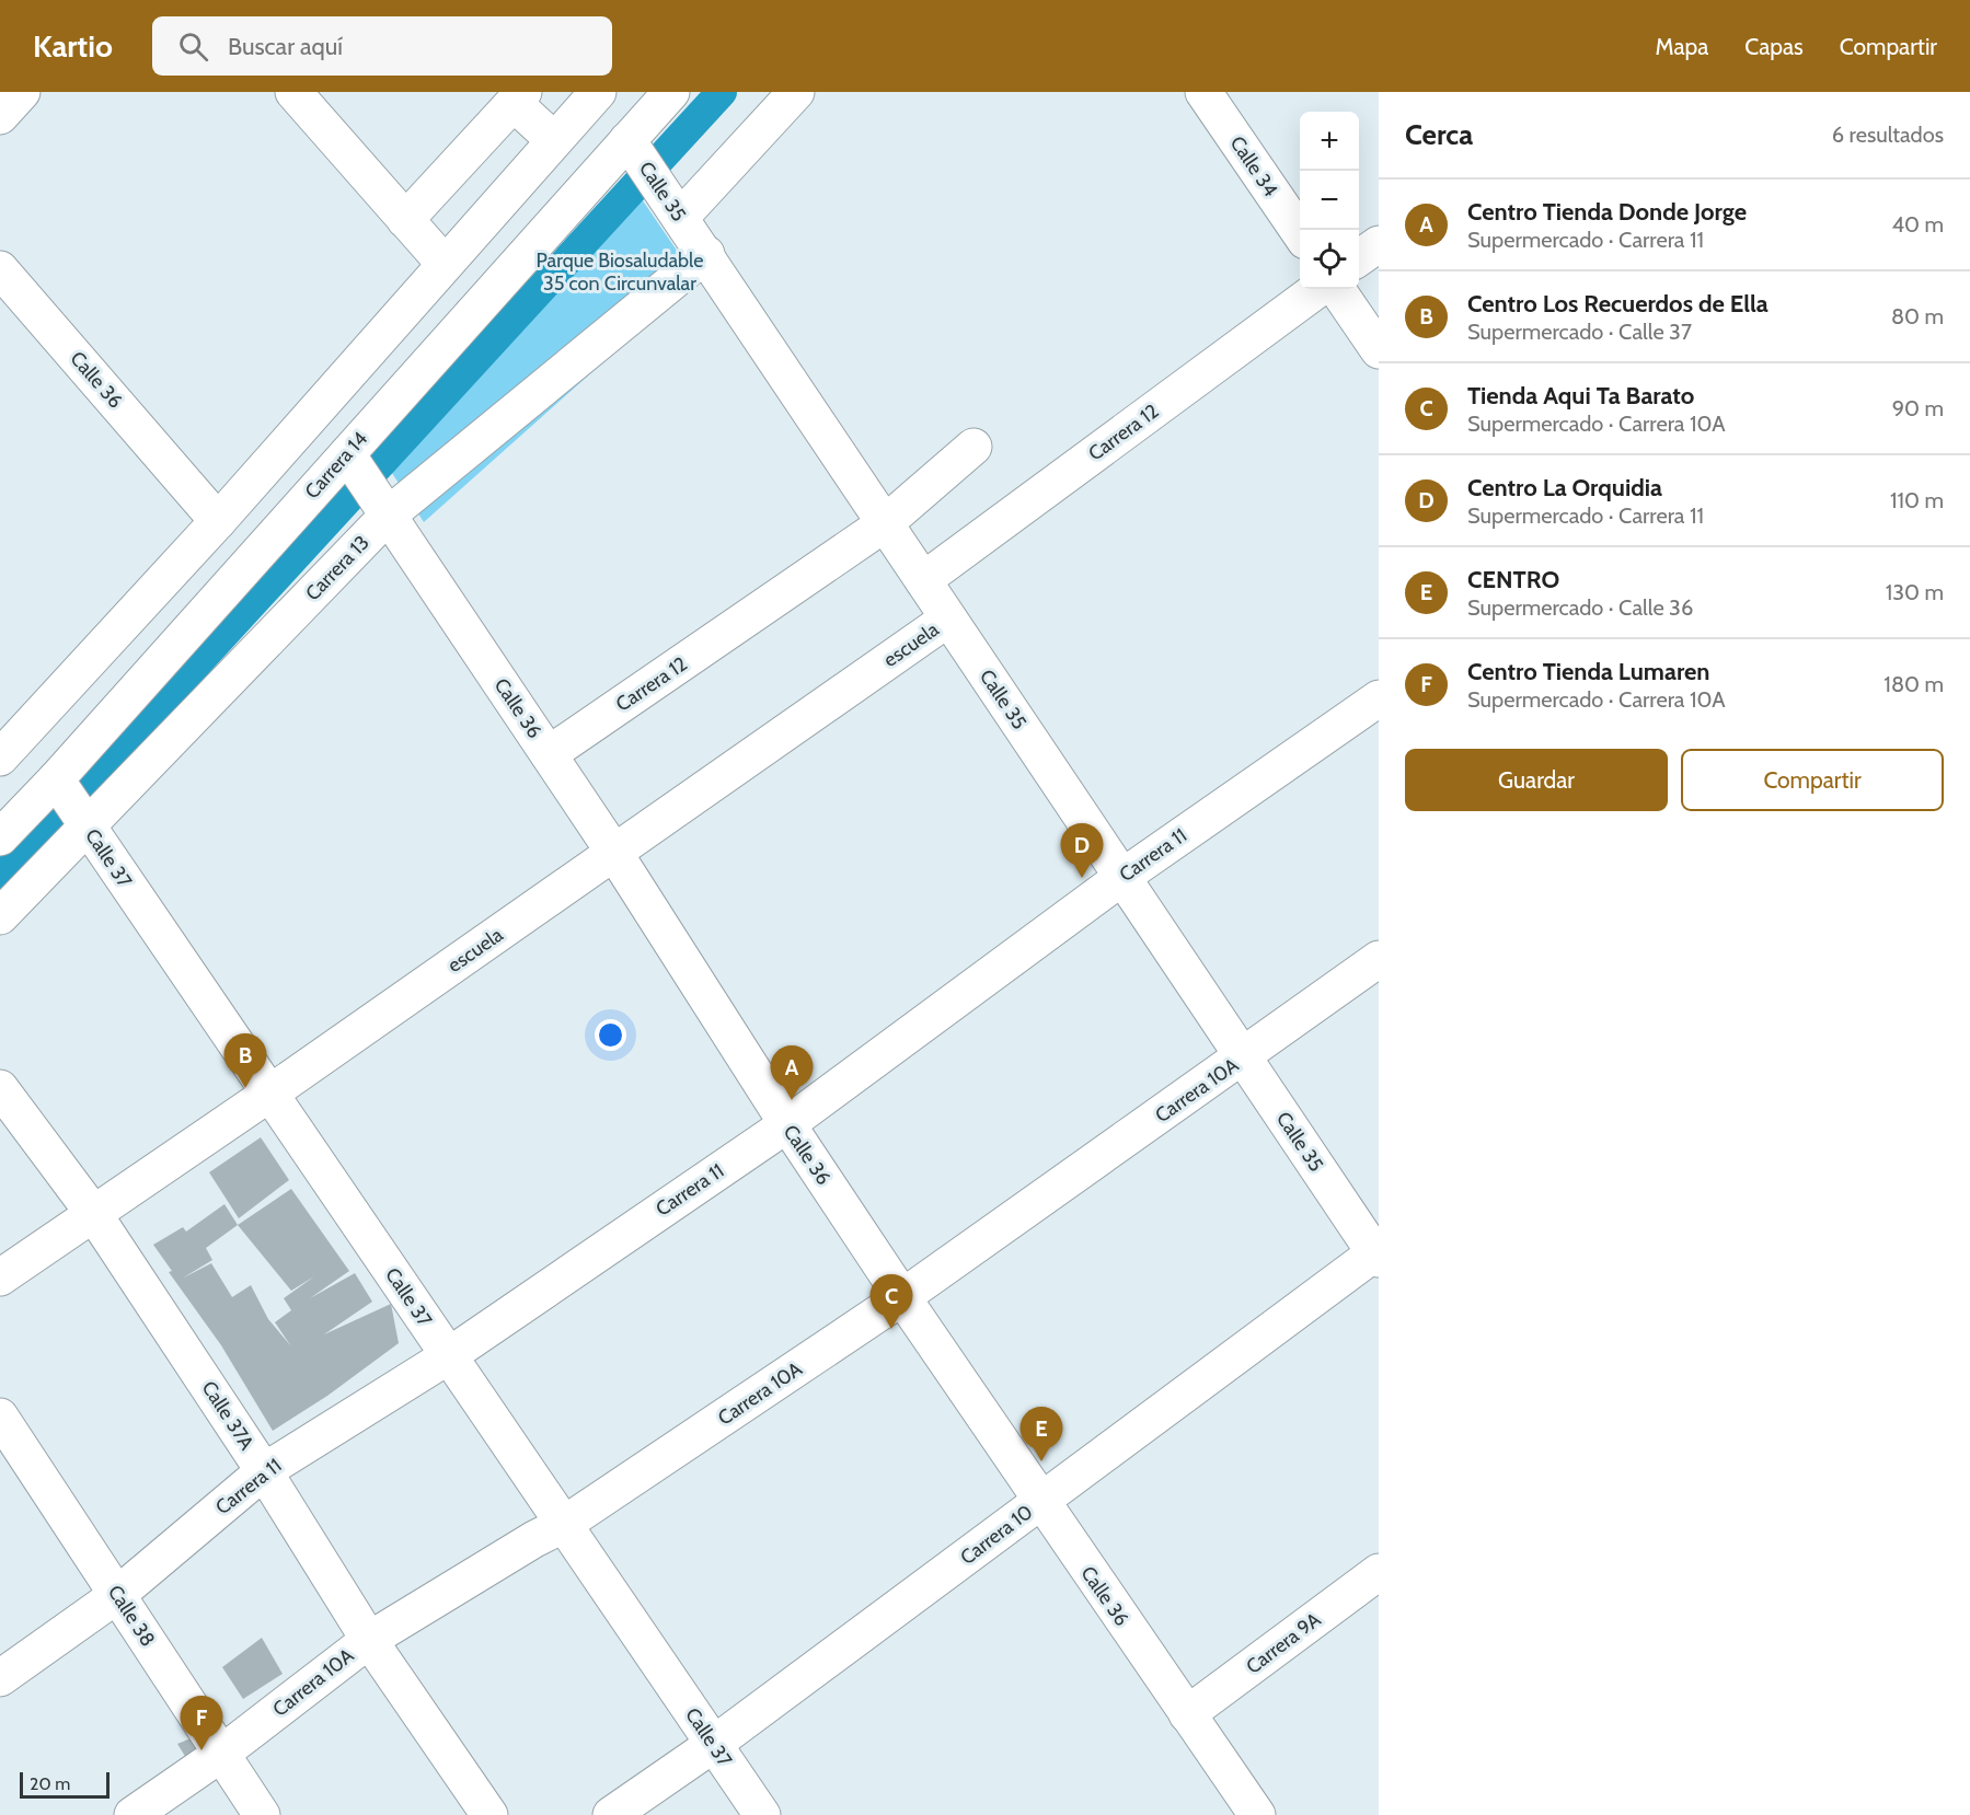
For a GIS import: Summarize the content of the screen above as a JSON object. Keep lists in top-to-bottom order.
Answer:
{
  "streets": {
    "street": [
      "Calle 34",
      "Calle 35",
      "Calle 36",
      "Carrera 12",
      "Carrera 14",
      "Carrera 13",
      "escuela",
      "Carrera 11",
      "Calle 37",
      "Carrera 10A",
      "Calle 37A",
      "Carrera 10",
      "Calle 38",
      "Carrera 9A"
    ]
  },
  "crossings": [
    ["Calle 35", "Carrera 12"],
    ["Calle 35", "Carrera 14"],
    ["Calle 35", "Carrera 13"],
    ["Calle 35", "escuela"],
    ["Calle 35", "Carrera 11"],
    ["Calle 35", "Carrera 10A"],
    ["Calle 35", "Carrera 10"],
    ["Calle 36", "Carrera 12"],
    ["Calle 36", "Carrera 14"],
    ["Calle 36", "Carrera 13"],
    ["Calle 36", "escuela"],
    ["Calle 36", "Carrera 11"],
    ["Calle 36", "Carrera 10A"],
    ["Calle 36", "Carrera 10"],
    ["Calle 36", "Carrera 9A"],
    ["Carrera 14", "Carrera 13"],
    ["Carrera 14", "Calle 37"],
    ["Carrera 13", "Calle 37"],
    ["escuela", "Calle 37"],
    ["escuela", "Calle 37A"],
    ["Carrera 11", "Calle 37"],
    ["Carrera 11", "Calle 37A"],
    ["Carrera 11", "Calle 38"],
    ["Calle 37", "Carrera 10A"],
    ["Calle 37", "Carrera 10"],
    ["Carrera 10A", "Calle 37A"],
    ["Carrera 10A", "Calle 38"]
  ],
  "parks": ["Parque Biosaludable 35 con Circunvalar"],
  "scale_bar": "20 m",
  "page": {
    "header": "Kartio",
    "search": "Buscar aquí",
    "nav": ["Mapa", "Capas", "Compartir"],
    "heading": ["Cerca", "6 resultados"],
    "map_buttons": ["+", "−"],
    "list": [
      {
        "mark": "A",
        "name": "Centro Tienda Donde Jorge",
        "note": "Supermercado · Carrera 11",
        "value": "40 m"
      },
      {
        "mark": "B",
        "name": "Centro Los Recuerdos de Ella",
        "note": "Supermercado · Calle 37",
        "value": "80 m"
      },
      {
        "mark": "C",
        "name": "Tienda Aqui Ta Barato",
        "note": "Supermercado · Carrera 10A",
        "value": "90 m"
      },
      {
        "mark": "D",
        "name": "Centro La Orquidia",
        "note": "Supermercado · Carrera 11",
        "value": "110 m"
      },
      {
        "mark": "E",
        "name": "CENTRO",
        "note": "Supermercado · Calle 36",
        "value": "130 m"
      },
      {
        "mark": "F",
        "name": "Centro Tienda Lumaren",
        "note": "Supermercado · Carrera 10A",
        "value": "180 m"
      }
    ],
    "buttons": ["Guardar", "Compartir"],
    "pins": [
      "D",
      "B",
      "A",
      "C",
      "E",
      "F"
    ],
    "scale": "20 m"
  }
}
